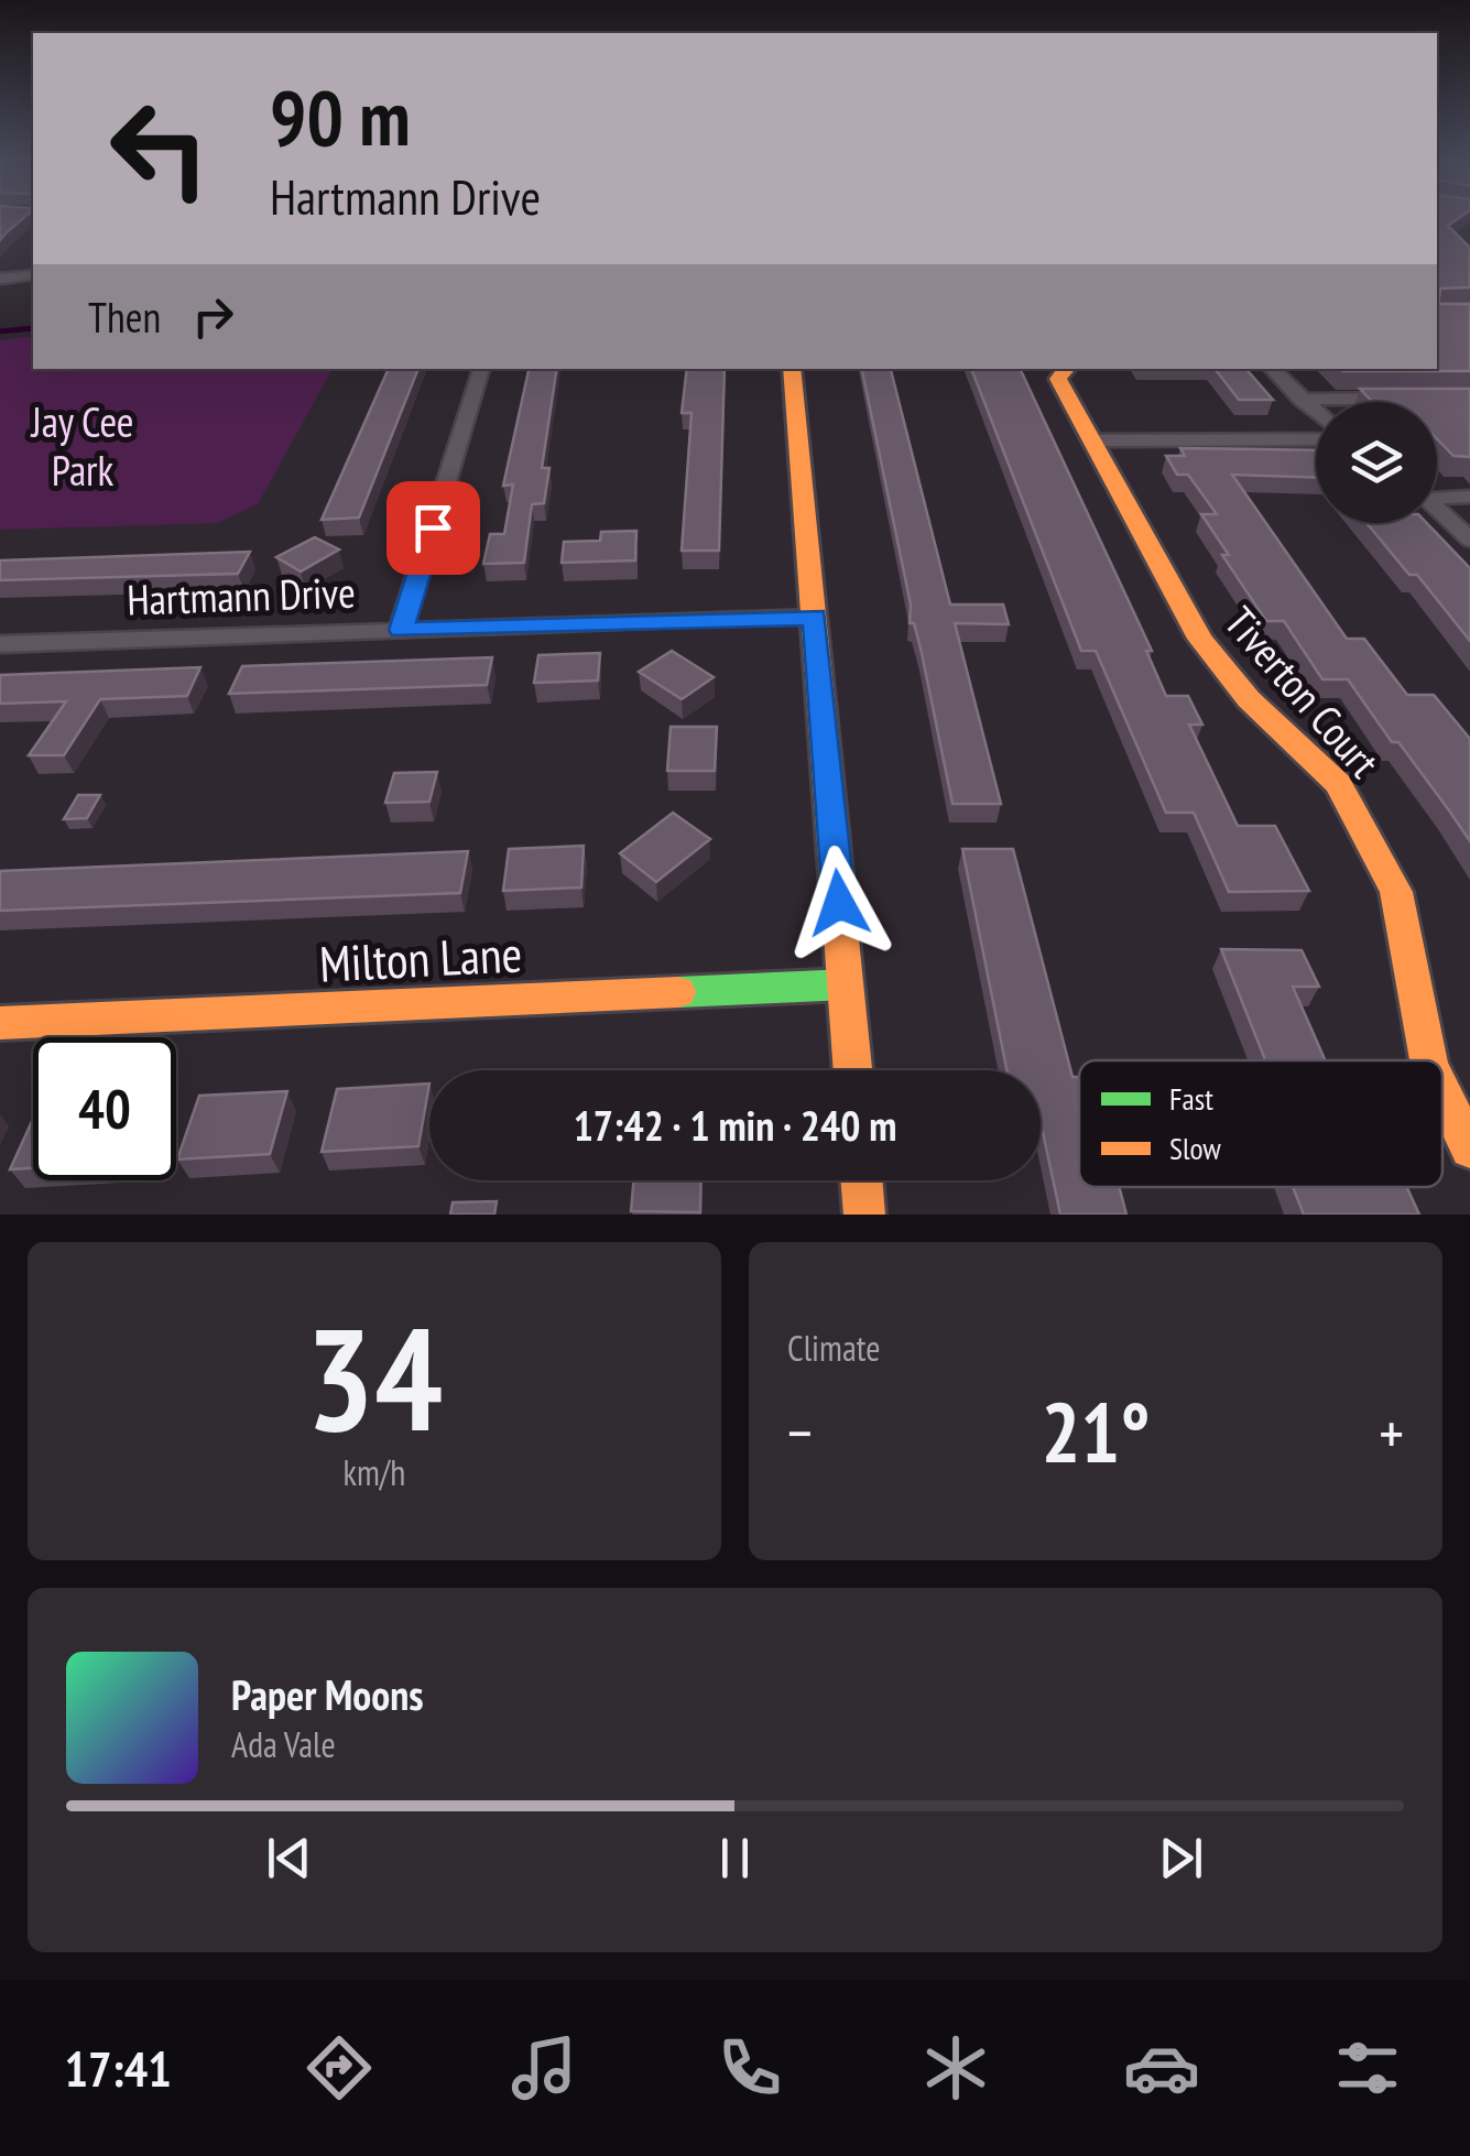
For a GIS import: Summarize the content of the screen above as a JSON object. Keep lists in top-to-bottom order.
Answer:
{
  "streets": {
    "street": ["Hartmann Drive", "Tiverton Court", "Milton Lane"]
  },
  "parks": ["Jay Cee Park"],
  "legend": ["Fast", "Slow"],
  "page": {
    "turn": ["90 m", "Hartmann Drive"],
    "then": "Then",
    "limit": "40",
    "trip": "17:42 · 1 min · 240 m",
    "tile": [
      ["34", "km/h"],
      "Climate"
    ],
    "heat": ["−", "21°", "+"],
    "song": ["Paper Moons", "Ada Vale"],
    "tabs": "17:41"
  }
}
